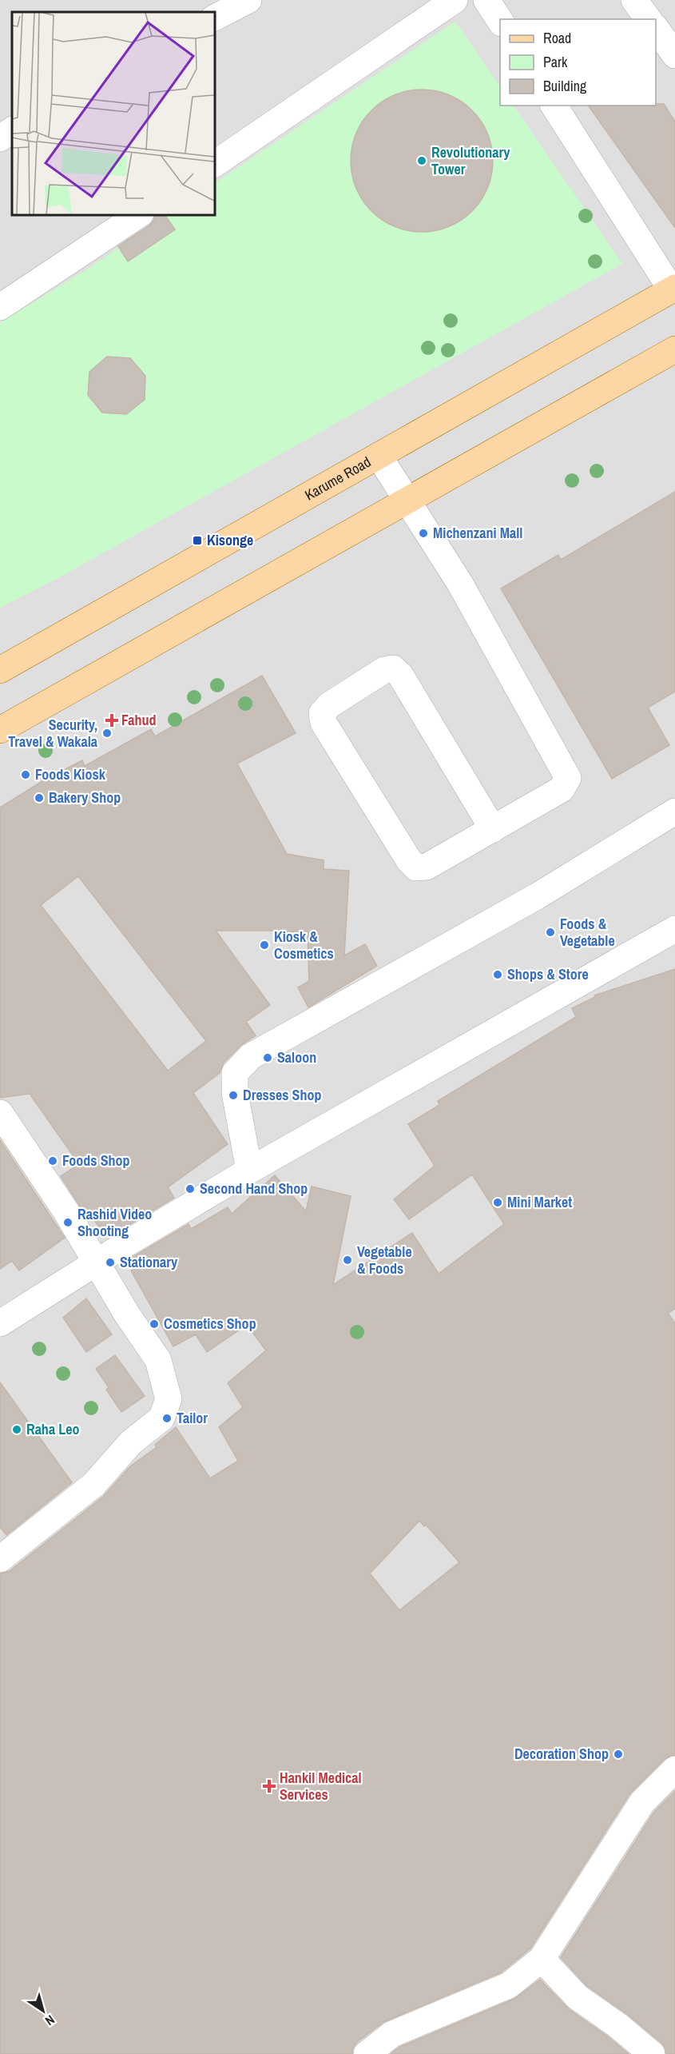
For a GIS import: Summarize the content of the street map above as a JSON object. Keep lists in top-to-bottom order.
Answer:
{
  "streets": {
    "main road": ["Karume Road"]
  },
  "places": {
    "other": [
      "Revolutionary Tower",
      "Michenzani Mall",
      "Security, Travel & Wakala",
      "Foods Kiosk",
      "Bakery Shop",
      "Foods & Vegetable",
      "Kiosk & Cosmetics",
      "Shops & Store",
      "Saloon",
      "Dresses Shop",
      "Foods Shop",
      "Second Hand Shop",
      "Mini Market",
      "Rashid Video Shooting",
      "Vegetable & Foods",
      "Stationary",
      "Cosmetics Shop",
      "Tailor",
      "Raha Leo",
      "Decoration Shop"
    ],
    "transit": ["Kisonge"],
    "health": ["Fahud", "Hankil Medical Services"]
  },
  "legend": ["Road", "Park", "Building"],
  "north": "bottom right"
}
